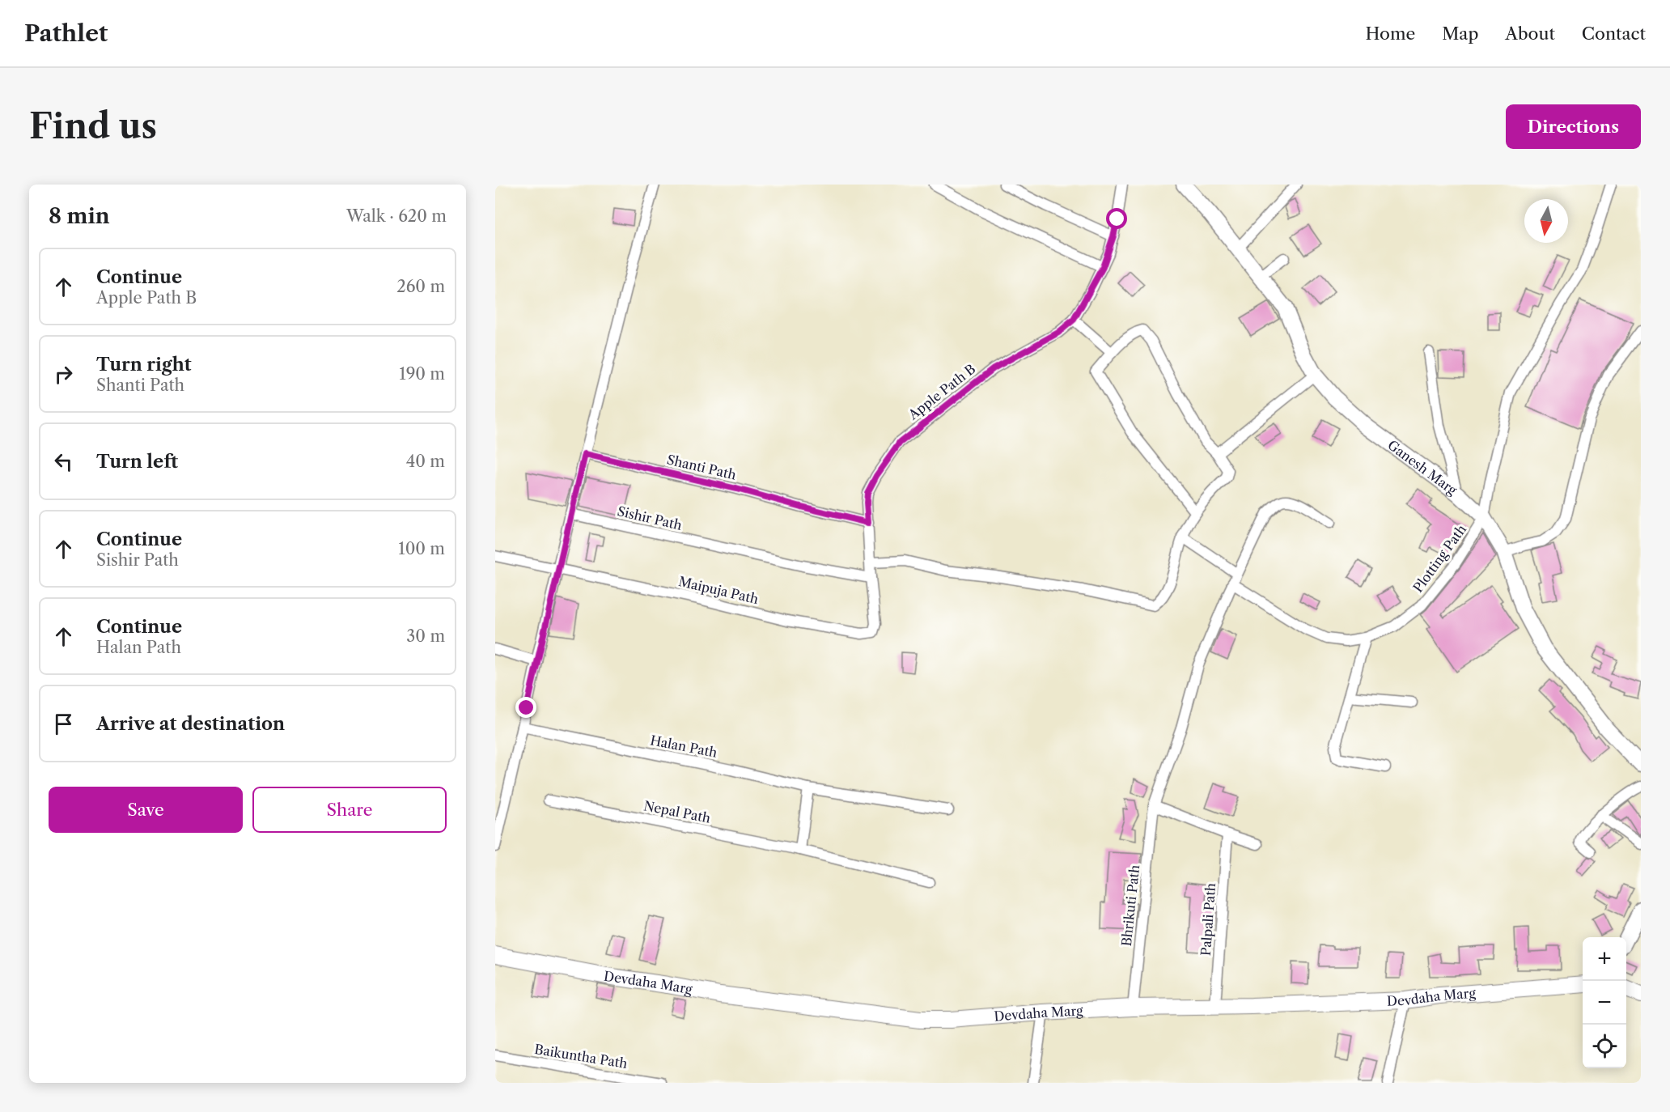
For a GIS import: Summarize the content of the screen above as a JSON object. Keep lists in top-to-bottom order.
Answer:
{
  "streets": {
    "main road": ["Devdaha Marg"],
    "street": [
      "Apple Path B",
      "Shanti Path",
      "Ganesh Marg",
      "Sishir Path",
      "Plotting Path",
      "Maipuja Path",
      "Halan Path",
      "Nepal Path",
      "Bhrikuti Path",
      "Palpali Path",
      "Baikuntha Path"
    ]
  },
  "crossings": [
    ["Apple Path B", "Shanti Path"],
    ["Apple Path B", "Sishir Path"],
    ["Apple Path B", "Maipuja Path"],
    ["Ganesh Marg", "Plotting Path"],
    ["Plotting Path", "Bhrikuti Path"],
    ["Bhrikuti Path", "Devdaha Marg"],
    ["Palpali Path", "Devdaha Marg"]
  ],
  "north": "bottom",
  "page": {
    "header": "Pathlet",
    "nav": [
      "Home",
      "Map",
      "About",
      "Contact"
    ],
    "buttons": [
      "Directions",
      ["Save", "Share"]
    ],
    "title": "Find us",
    "heading": ["8 min", "Walk · 620 m"],
    "list": [
      ["Continue", "Apple Path B", "260 m"],
      ["Turn right", "Shanti Path", "190 m"],
      ["Turn left", "40 m"],
      ["Continue", "Sishir Path", "100 m"],
      ["Continue", "Halan Path", "30 m"],
      "Arrive at destination"
    ],
    "map_buttons": ["+", "−"]
  }
}
